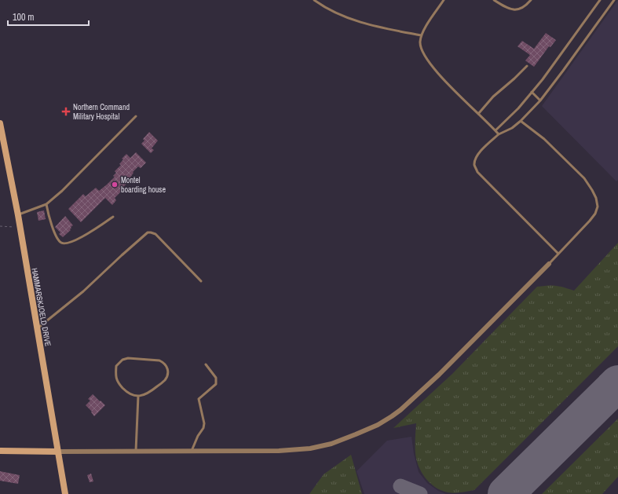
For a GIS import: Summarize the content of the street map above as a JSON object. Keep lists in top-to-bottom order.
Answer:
{
  "streets": {
    "main road": ["HAMMARSKJOELD DRIVE"]
  },
  "places": {
    "health": ["Northern Command Military Hospital"],
    "other": ["Montel boarding house"]
  },
  "scale_bar": "100 m"
}
